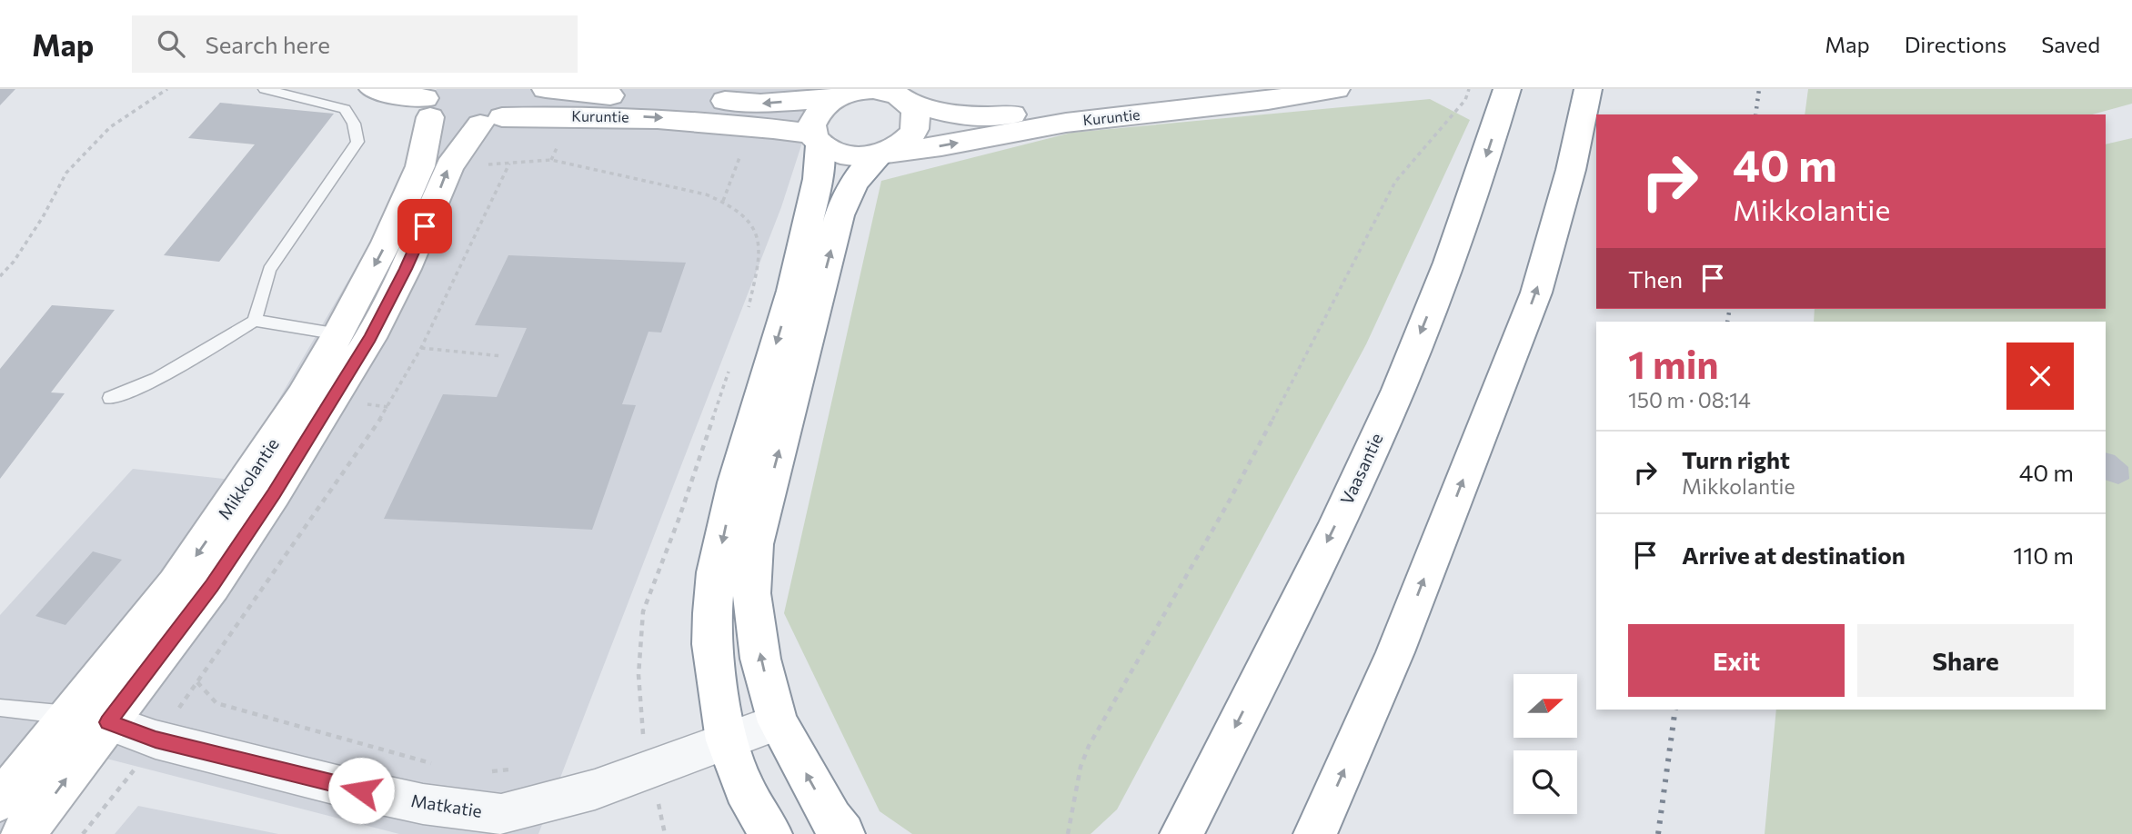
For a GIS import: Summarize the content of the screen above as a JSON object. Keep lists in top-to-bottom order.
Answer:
{
  "streets": {
    "main road": ["Kuruntie", "Vaasantie", "Mikkolantie"],
    "street": ["Matkatie"]
  },
  "crossings": [
    ["Kuruntie", "Mikkolantie"],
    ["Mikkolantie", "Matkatie"]
  ],
  "north": "right",
  "page": {
    "header": "Map",
    "search": "Search here",
    "nav": ["Map", "Directions", "Saved"],
    "turn": ["40 m", "Mikkolantie"],
    "then": "Then",
    "heading": ["1 min", "150 m · 08:14"],
    "list": [
      {
        "name": "Turn right",
        "note": "Mikkolantie",
        "value": "40 m"
      },
      {
        "name": "Arrive at destination",
        "value": "110 m"
      }
    ],
    "buttons": ["Exit", "Share"]
  }
}
